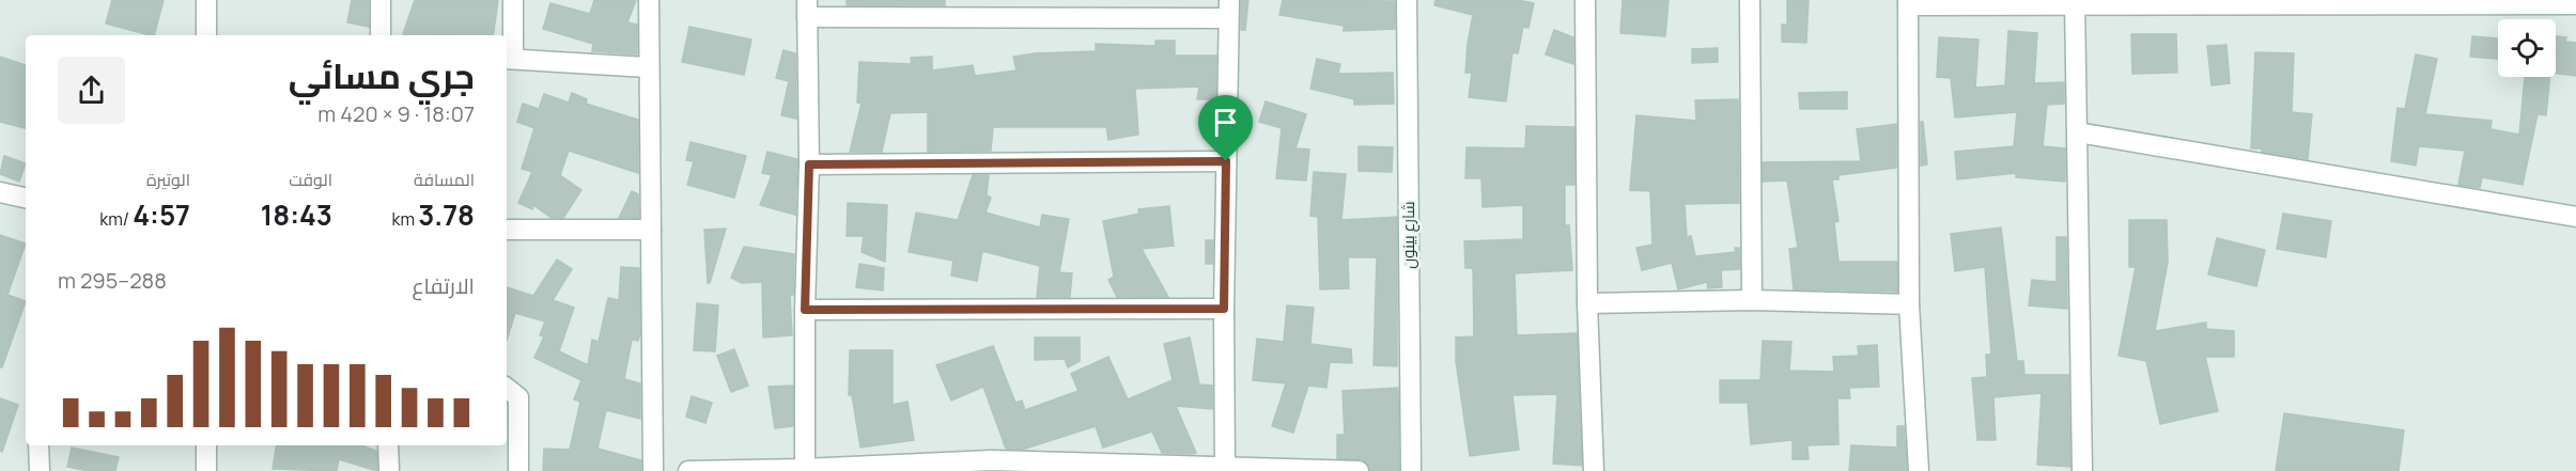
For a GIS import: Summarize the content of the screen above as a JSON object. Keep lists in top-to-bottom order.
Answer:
{
  "streets": {
    "street": ["شارع بينون"]
  },
  "page": {
    "heading": ["جري مسائي", "18:07 · 9 × 420 m"],
    "stats": [
      ["المسافة", "3.78 km"],
      ["الوقت", "18:43"],
      ["الوتيرة", "4:57 /km"]
    ],
    "chart": ["الارتفاع", "288–295 m"]
  }
}
